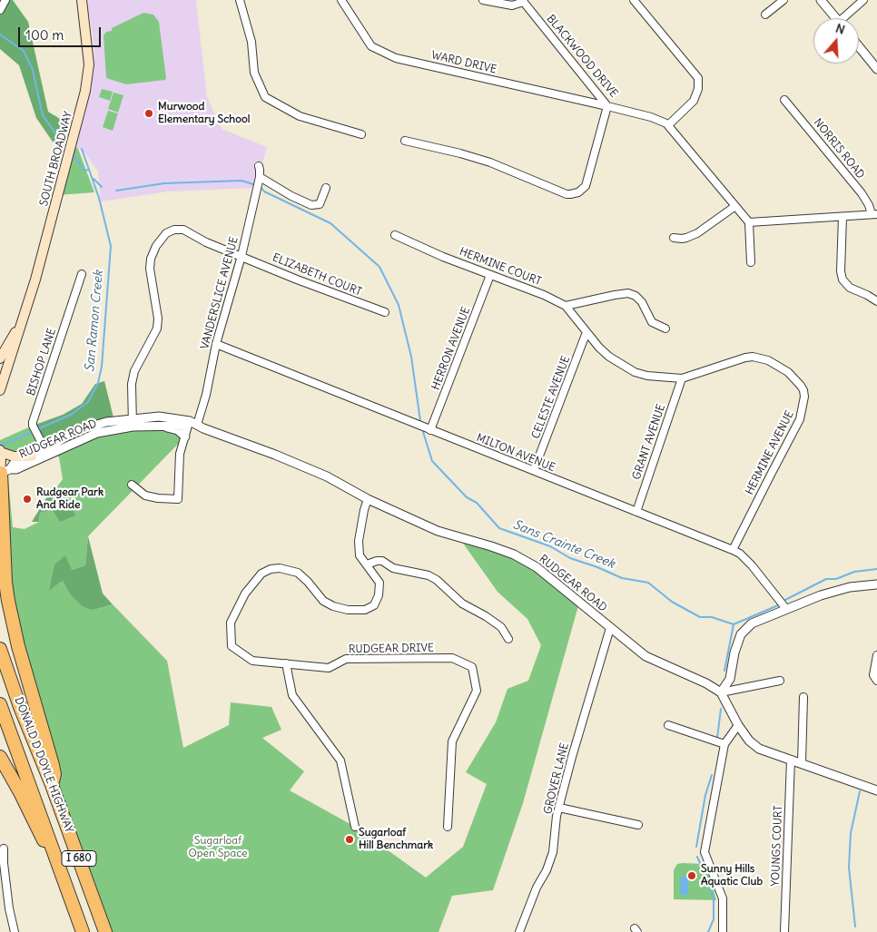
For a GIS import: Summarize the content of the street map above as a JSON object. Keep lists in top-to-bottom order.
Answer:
{
  "streets": {
    "highway": ["DONALD D DOYLE HIGHWAY", "I 680"],
    "main road": ["SOUTH BROADWAY"],
    "street": [
      "BLACKWOOD DRIVE",
      "WARD DRIVE",
      "NORRIS ROAD",
      "HERMINE COURT",
      "ELIZABETH COURT",
      "VANDERSLICE AVENUE",
      "HERRON AVENUE",
      "BISHOP LANE",
      "CELESTE AVENUE",
      "RUDGEAR ROAD",
      "GRANT AVENUE",
      "MILTON AVENUE",
      "HERMINE AVENUE",
      "RUDGEAR DRIVE",
      "GROVER LANE",
      "YOUNGS COURT"
    ]
  },
  "crossings": [
    ["BLACKWOOD DRIVE", "WARD DRIVE"],
    ["HERMINE COURT", "HERRON AVENUE"],
    ["HERMINE COURT", "CELESTE AVENUE"],
    ["HERMINE COURT", "HERMINE AVENUE"],
    ["ELIZABETH COURT", "VANDERSLICE AVENUE"],
    ["ELIZABETH COURT", "RUDGEAR ROAD"],
    ["VANDERSLICE AVENUE", "RUDGEAR ROAD"],
    ["VANDERSLICE AVENUE", "MILTON AVENUE"],
    ["HERRON AVENUE", "MILTON AVENUE"],
    ["BISHOP LANE", "RUDGEAR ROAD"],
    ["CELESTE AVENUE", "MILTON AVENUE"],
    ["CELESTE AVENUE", "HERMINE AVENUE"],
    ["RUDGEAR ROAD", "RUDGEAR DRIVE"],
    ["RUDGEAR ROAD", "GROVER LANE"],
    ["GRANT AVENUE", "MILTON AVENUE"],
    ["GRANT AVENUE", "HERMINE AVENUE"],
    ["MILTON AVENUE", "HERMINE AVENUE"],
    ["DONALD D DOYLE HIGHWAY", "I 680"]
  ],
  "water": ["San Ramon Creek", "Sans Crainte Creek"],
  "parks": ["Sugarloaf Open Space"],
  "places": [
    "Murwood Elementary School",
    "Rudgear Park And Ride",
    "Sugarloaf Hill Benchmark",
    "Sunny Hills Aquatic Club"
  ],
  "scale_bar": "100 m",
  "north": "top"
}
